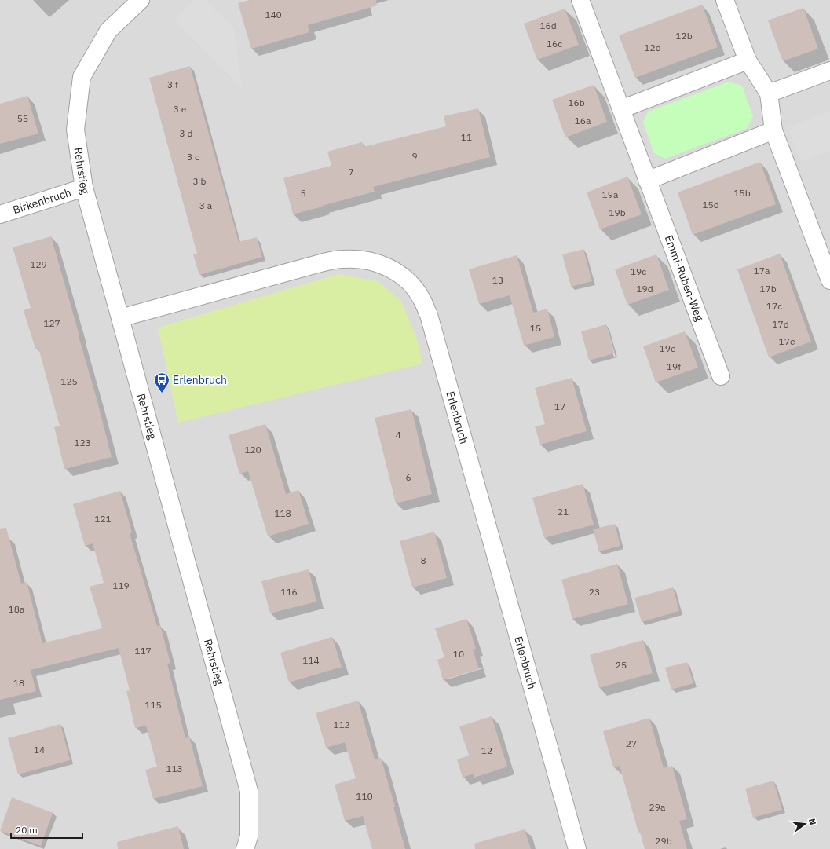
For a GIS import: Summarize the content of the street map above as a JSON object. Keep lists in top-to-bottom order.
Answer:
{
  "streets": {
    "street": [
      "Rehrstieg",
      "Birkenbruch",
      "Emmi-Ruben-Weg",
      "Erlenbruch"
    ]
  },
  "crossings": [
    ["Rehrstieg", "Birkenbruch"],
    ["Rehrstieg", "Erlenbruch"]
  ],
  "places": {
    "bus stop": ["Erlenbruch"]
  },
  "house_numbers": [
    "140",
    "16d",
    "12b",
    "16c",
    "12d",
    "3 f",
    "16b",
    "3 e",
    "55",
    "16a",
    "3 d",
    "11",
    "9",
    "3 c",
    "7",
    "3 b",
    "5",
    "15b",
    "19a",
    "15d",
    "3 a",
    "19b",
    "129",
    "17a",
    "19c",
    "13",
    "19d",
    "17b",
    "17c",
    "127",
    "17d",
    "15",
    "17e",
    "19e",
    "19f",
    "125",
    "17",
    "4",
    "123",
    "120",
    "6",
    "21",
    "118",
    "121",
    "8",
    "119",
    "116",
    "23",
    "18a",
    "117",
    "10",
    "114",
    "25",
    "18",
    "115",
    "112",
    "27",
    "14",
    "12",
    "113",
    "110",
    "29a",
    "29b"
  ],
  "scale_bar": "20 m",
  "north": "right"
}
